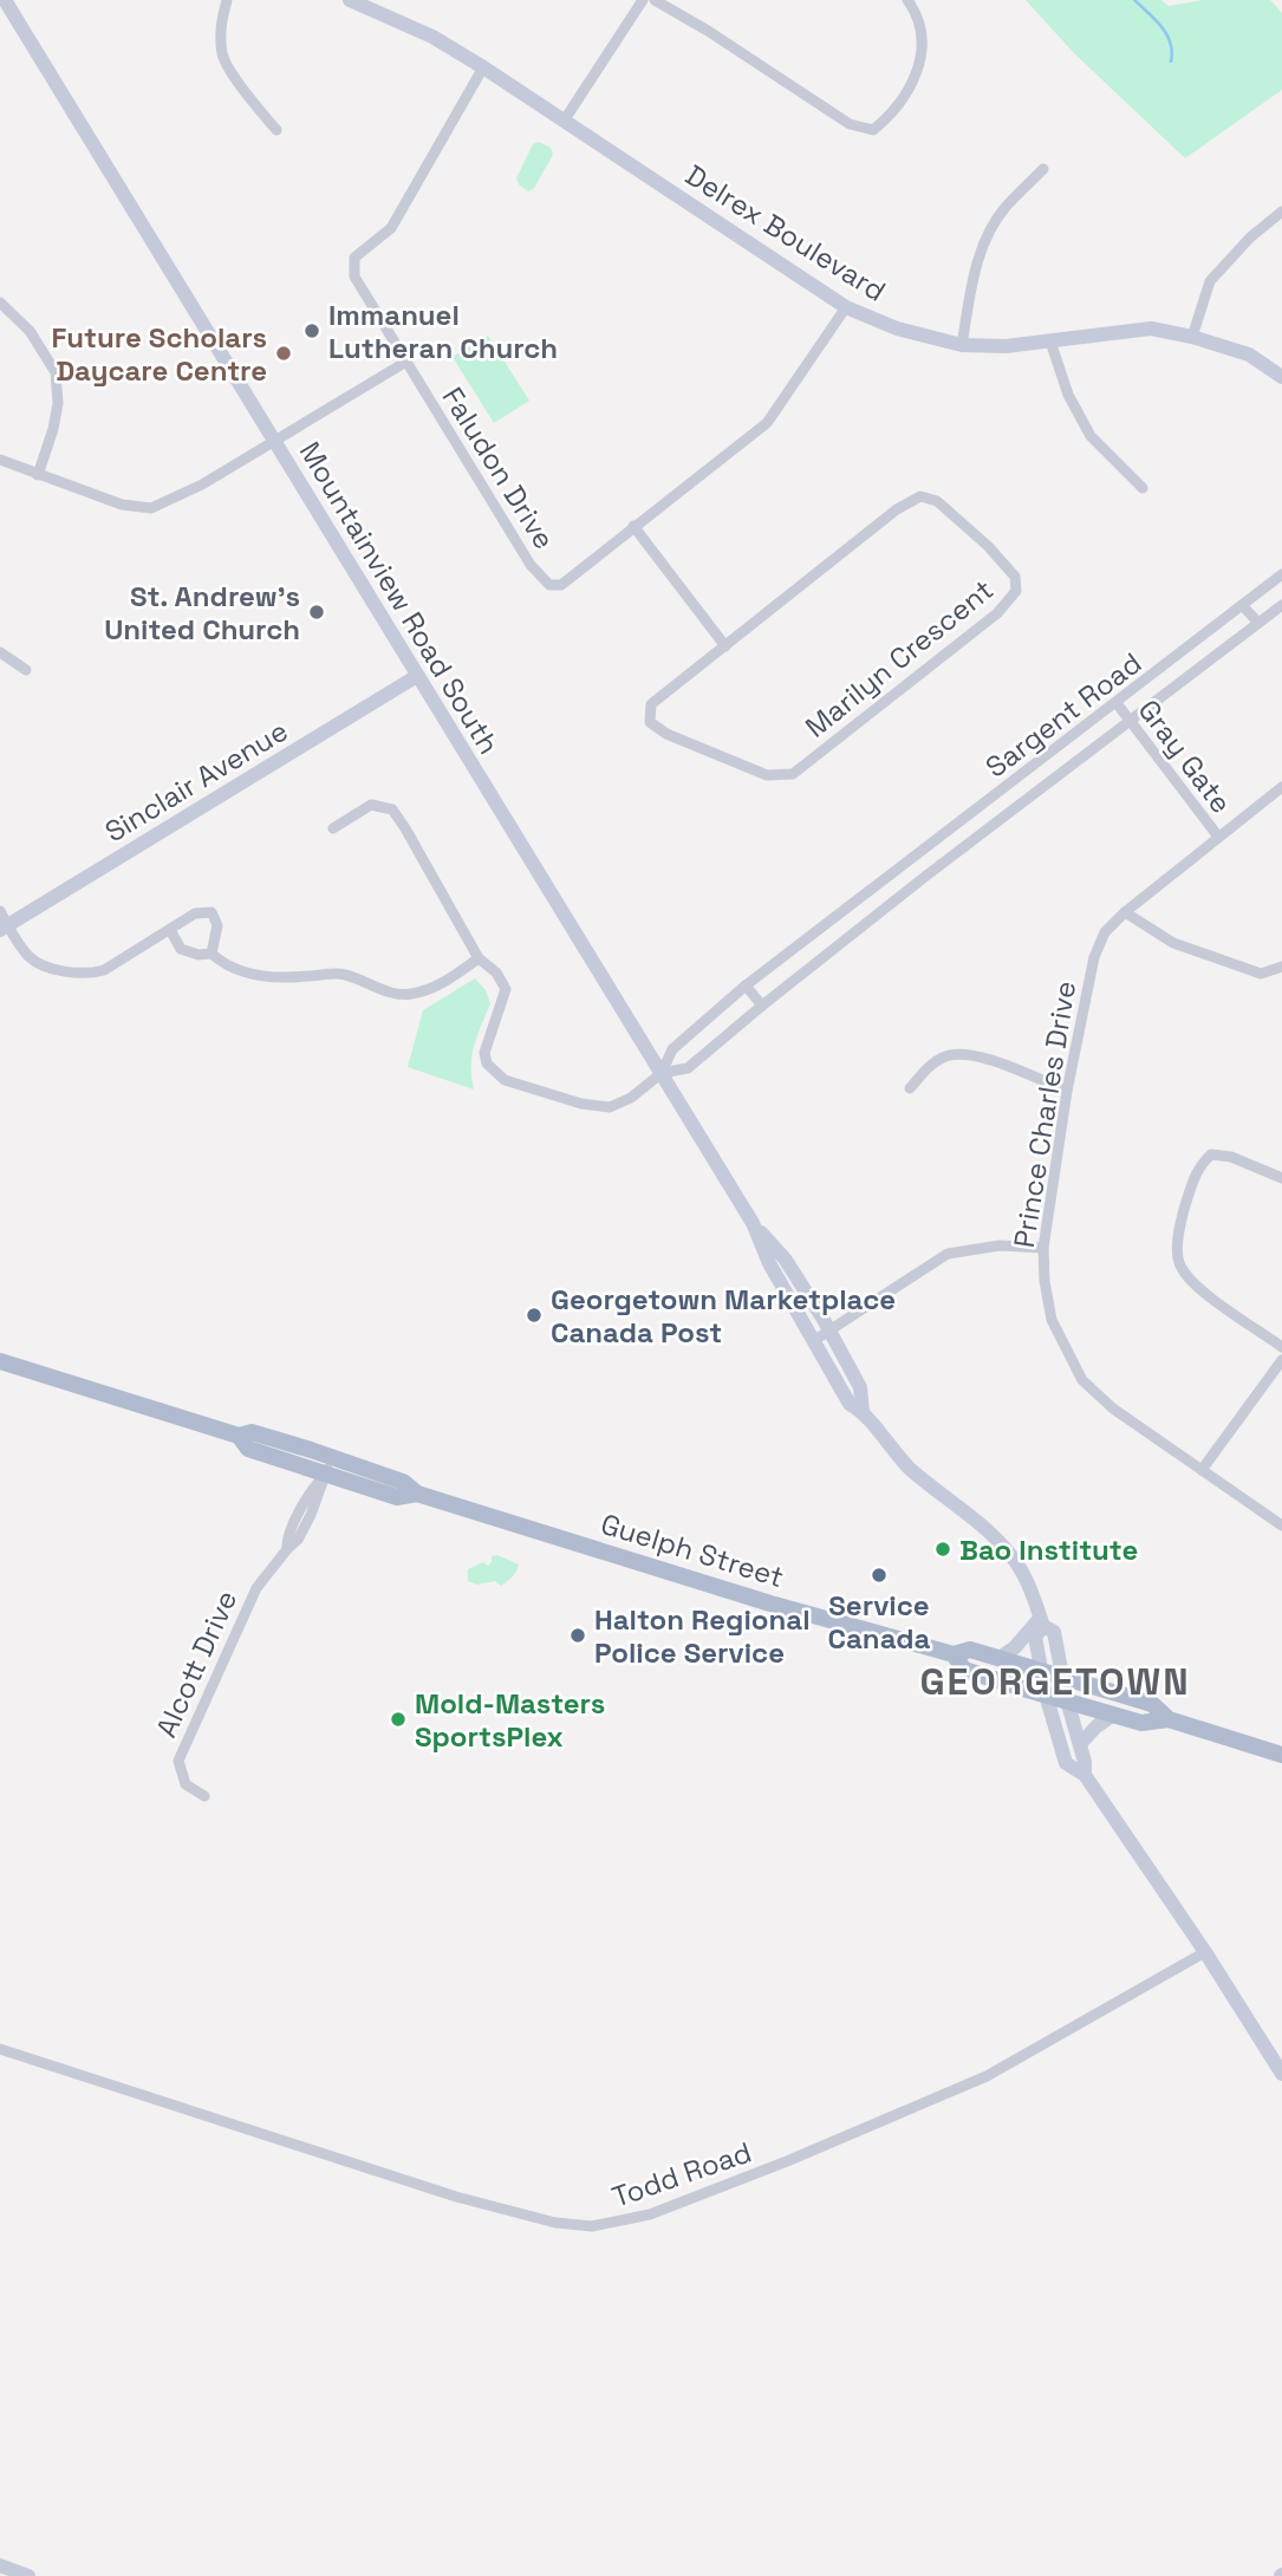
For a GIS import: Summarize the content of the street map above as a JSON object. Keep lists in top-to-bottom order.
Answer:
{
  "streets": {
    "main road": [
      "Delrex Boulevard",
      "Mountainview Road South",
      "Sinclair Avenue",
      "Guelph Street"
    ],
    "street": [
      "Faludon Drive",
      "Marilyn Crescent",
      "Sargent Road",
      "Gray Gate",
      "Prince Charles Drive",
      "Alcott Drive",
      "Todd Road"
    ]
  },
  "crossings": [
    ["Delrex Boulevard", "Faludon Drive"],
    ["Mountainview Road South", "Sargent Road"],
    ["Mountainview Road South", "Sinclair Avenue"],
    ["Mountainview Road South", "Guelph Street"],
    ["Sargent Road", "Gray Gate"],
    ["Gray Gate", "Prince Charles Drive"],
    ["Guelph Street", "Alcott Drive"]
  ],
  "districts": ["GEORGETOWN"],
  "places": [
    "Immanuel Lutheran Church",
    "Future Scholars Daycare Centre",
    "St. Andrew's United Church",
    "Georgetown Marketplace Canada Post",
    "Bao Institute",
    "Service Canada",
    "Halton Regional Police Service",
    "Mold-Masters SportsPlex"
  ]
}
